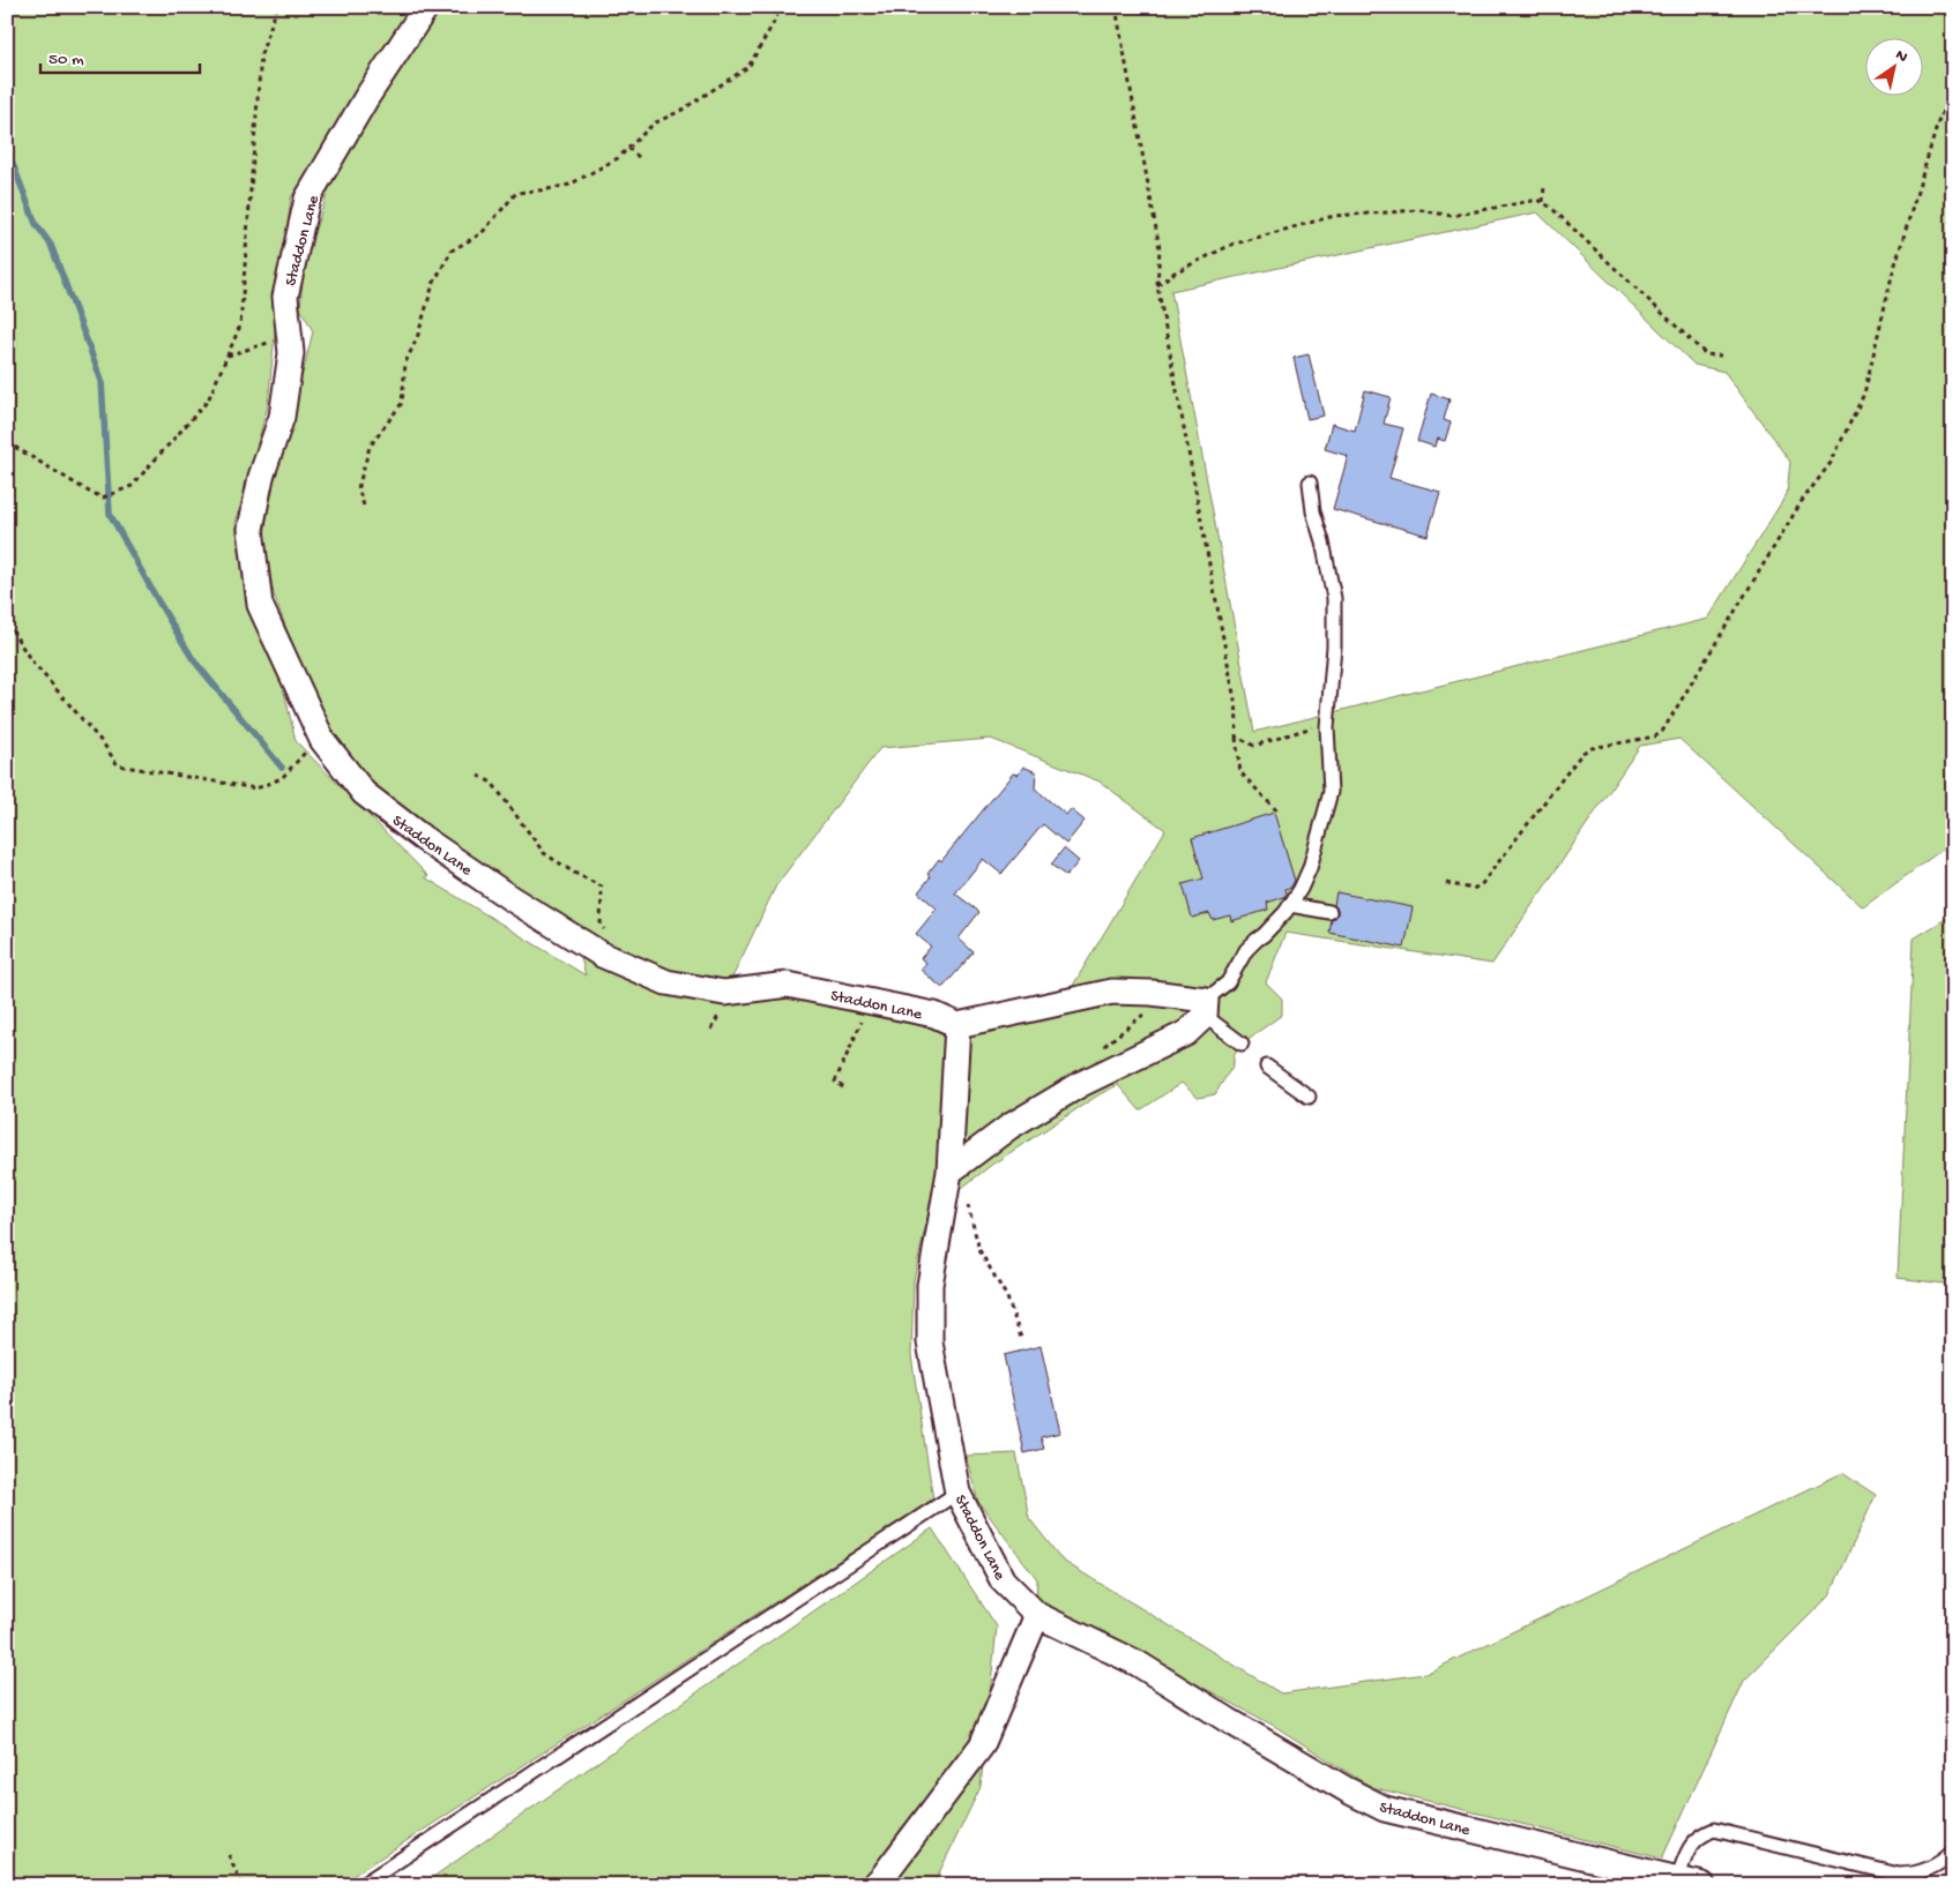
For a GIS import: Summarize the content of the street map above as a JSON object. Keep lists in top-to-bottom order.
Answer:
{
  "streets": {
    "street": ["Staddon Lane"]
  },
  "scale_bar": "50 m",
  "north": "top right"
}
